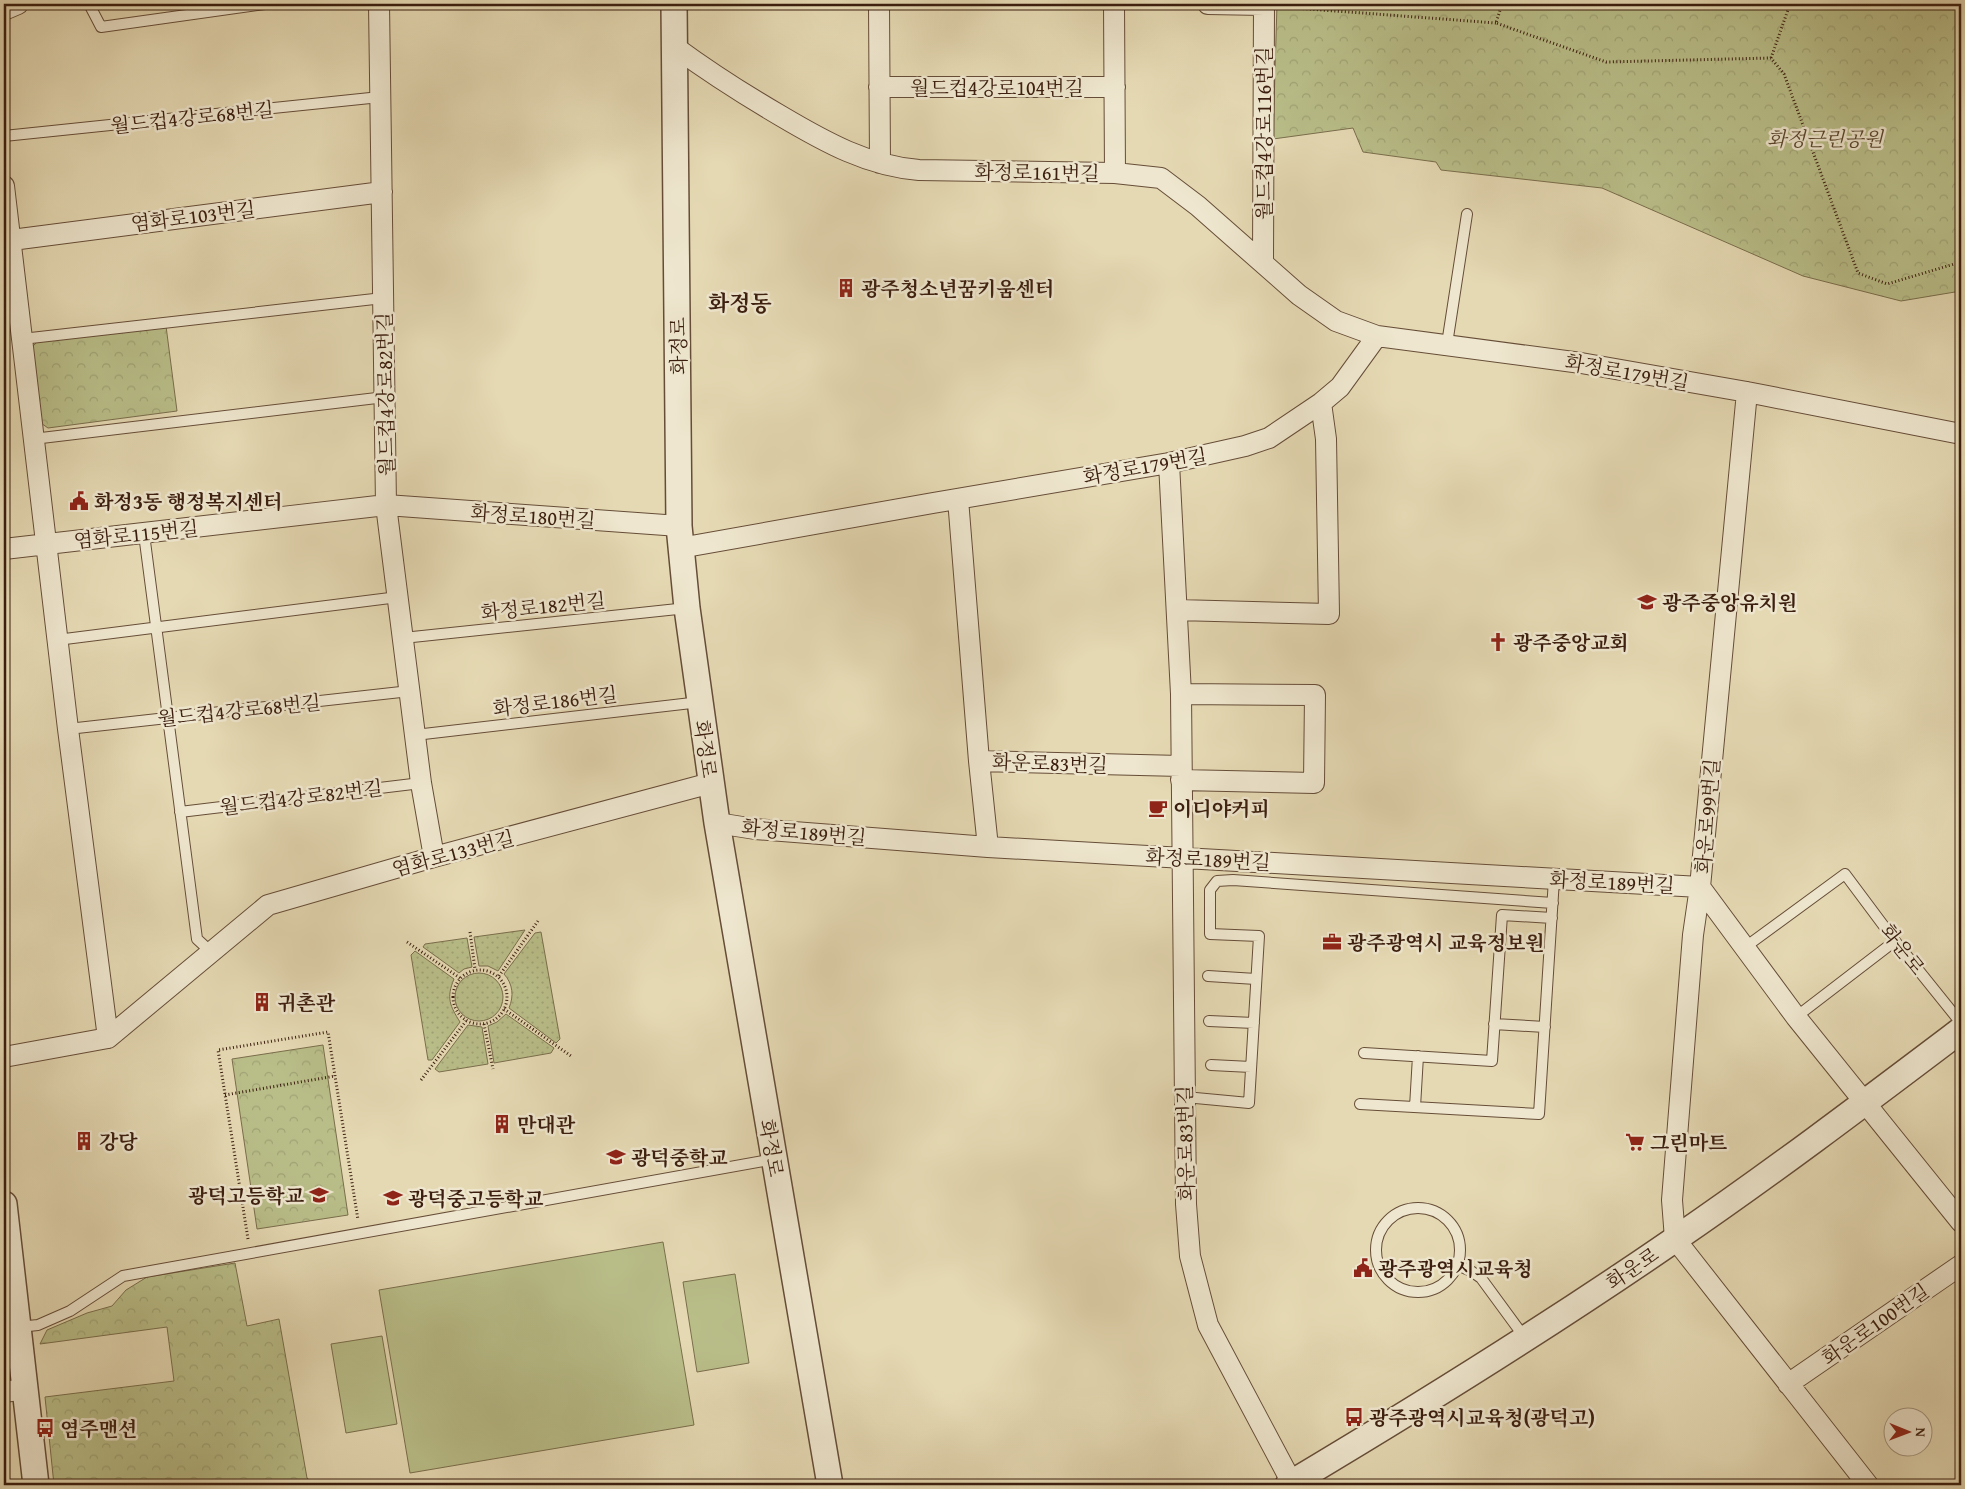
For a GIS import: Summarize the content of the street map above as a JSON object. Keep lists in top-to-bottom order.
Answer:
{
  "streets": {
    "street": [
      "월드컵4강로104번길",
      "월드컵4강로116번길",
      "화정로161번길",
      "염화로103번길",
      "화정로",
      "화정로179번길",
      "월드컵4강로82번길",
      "화정로180번길",
      "염화로115번길",
      "화운로83번길",
      "화운로99번길",
      "화정로189번길",
      "염화로133번길",
      "화운로",
      "화운로100번길"
    ],
    "lane": ["월드컵4강로68번길", "화정로182번길", "화정로186번길"]
  },
  "crossings": [
    ["월드컵4강로68번길", "월드컵4강로82번길"],
    ["월드컵4강로116번길", "화정로161번길"],
    ["화정로161번길", "화정로"],
    ["화정로161번길", "화정로179번길"],
    ["염화로103번길", "월드컵4강로82번길"],
    ["화정로", "화정로179번길"],
    ["화정로", "화정로180번길"],
    ["화정로", "화정로182번길"],
    ["화정로", "화정로186번길"],
    ["화정로", "화정로189번길"],
    ["화정로", "염화로133번길"],
    ["화정로179번길", "화정로180번길"],
    ["화정로179번길", "화운로83번길"],
    ["화정로179번길", "화운로99번길"],
    ["월드컵4강로82번길", "화정로180번길"],
    ["월드컵4강로82번길", "염화로115번길"],
    ["월드컵4강로82번길", "화정로182번길"],
    ["월드컵4강로82번길", "화정로186번길"],
    ["월드컵4강로82번길", "염화로133번길"],
    ["화정로180번길", "염화로115번길"],
    ["화운로83번길", "화정로189번길"],
    ["화운로83번길", "화운로"],
    ["화운로99번길", "화정로189번길"],
    ["화운로99번길", "화운로"]
  ],
  "districts": ["화정동"],
  "parks": ["화정근린공원"],
  "places": {
    "building": [
      "광주청소년꿈키움센터",
      "귀촌관",
      "만대관",
      "강당"
    ],
    "public building": ["화정3동 행정복지센터", "광주광역시교육청"],
    "school or university": [
      "광주중앙유치원",
      "광덕중학교",
      "광덕고등학교",
      "광덕중고등학교"
    ],
    "church": ["광주중앙교회"],
    "cafe": ["이디야커피"],
    "office": ["광주광역시 교육정보원"],
    "supermarket": ["그린마트"],
    "bus stop": ["광주광역시교육청(광덕고)", "염주맨션"]
  },
  "north": "right"
}
